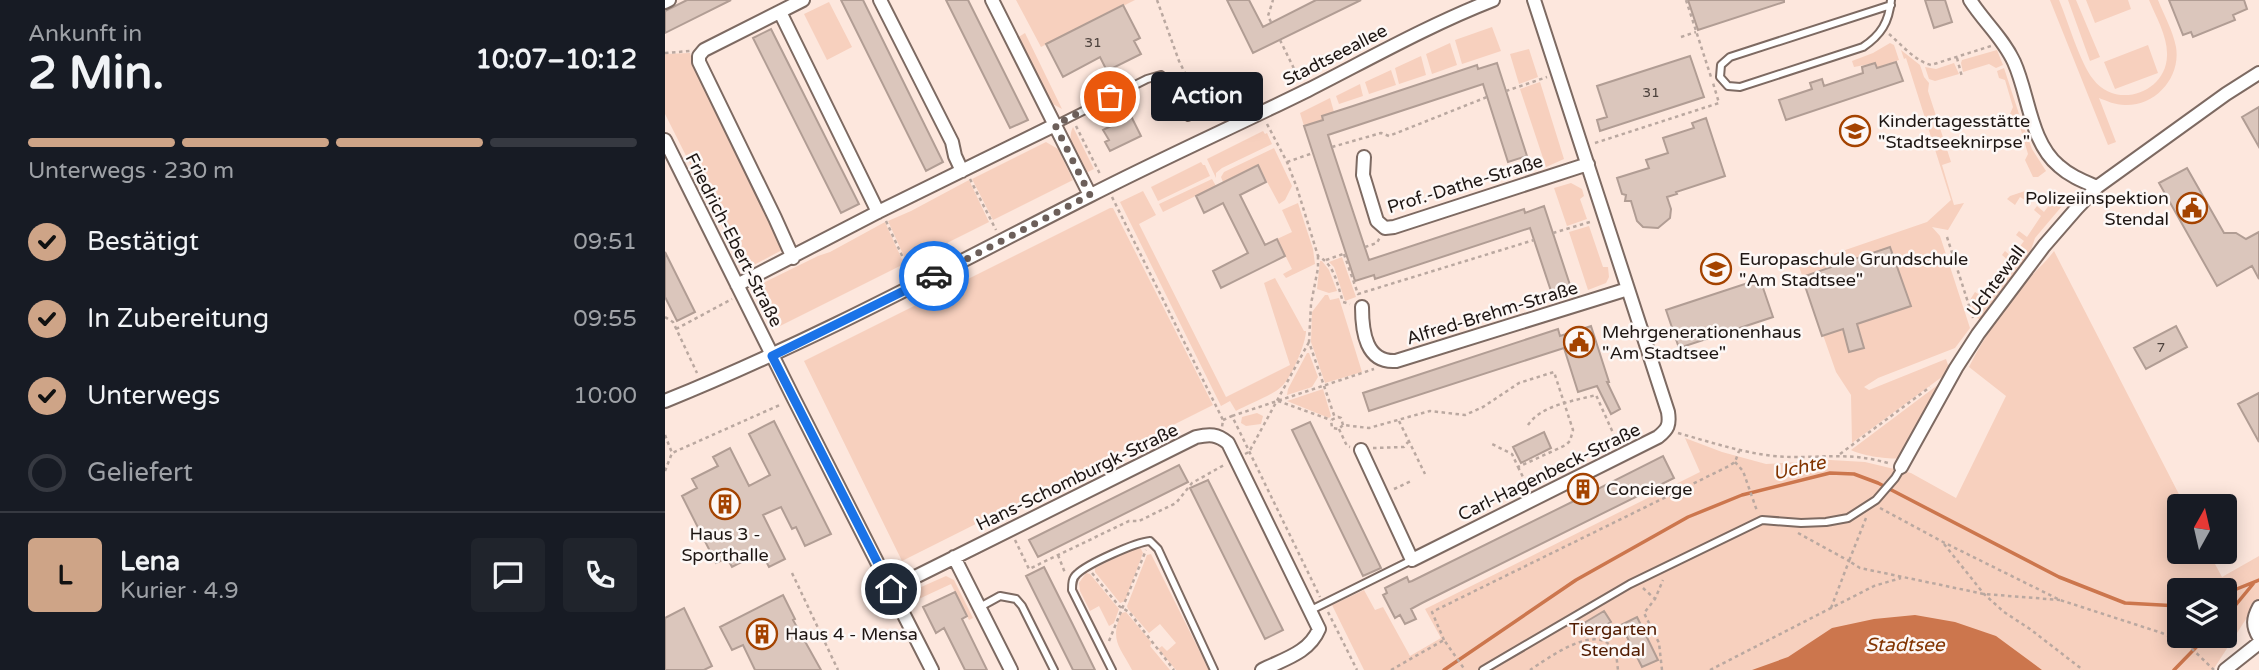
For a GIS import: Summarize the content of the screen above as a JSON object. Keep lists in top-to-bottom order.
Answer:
{
  "streets": {
    "street": [
      "Stadtseeallee",
      "Prof.-Dathe-Straße",
      "Friedrich-Ebert-Straße",
      "Uchtewall",
      "Alfred-Brehm-Straße",
      "Carl-Hagenbeck-Straße",
      "Hans-Schomburgk-Straße"
    ]
  },
  "crossings": [
    ["Stadtseeallee", "Friedrich-Ebert-Straße"],
    ["Prof.-Dathe-Straße", "Carl-Hagenbeck-Straße"],
    ["Friedrich-Ebert-Straße", "Hans-Schomburgk-Straße"],
    ["Alfred-Brehm-Straße", "Carl-Hagenbeck-Straße"]
  ],
  "water": ["Uchte", "Stadtsee"],
  "parks": ["Tiergarten Stendal"],
  "places": {
    "other": ["Action"],
    "school or university": ["Kindertagesstätte \"Stadtseeknirpse\"", "Europaschule Grundschule \"Am Stadtsee\""],
    "public building": ["Polizeiinspektion Stendal", "Mehrgenerationenhaus \"Am Stadtsee\""],
    "building": ["Concierge", "Haus 3 - Sporthalle", "Haus 4 - Mensa"]
  },
  "house_numbers": ["31", "31", "7"],
  "north": "top",
  "page": {
    "heading": ["2 Min.", "Ankunft in", "10:07–10:12"],
    "panel": ["Lena", "Kurier · 4.9"],
    "bubble": "Action",
    "bar": "Unterwegs · 230 m",
    "list": [
      ["Bestätigt", "09:51"],
      ["In Zubereitung", "09:55"],
      ["Unterwegs", "10:00"],
      "Geliefert"
    ],
    "round": "L"
  }
}
